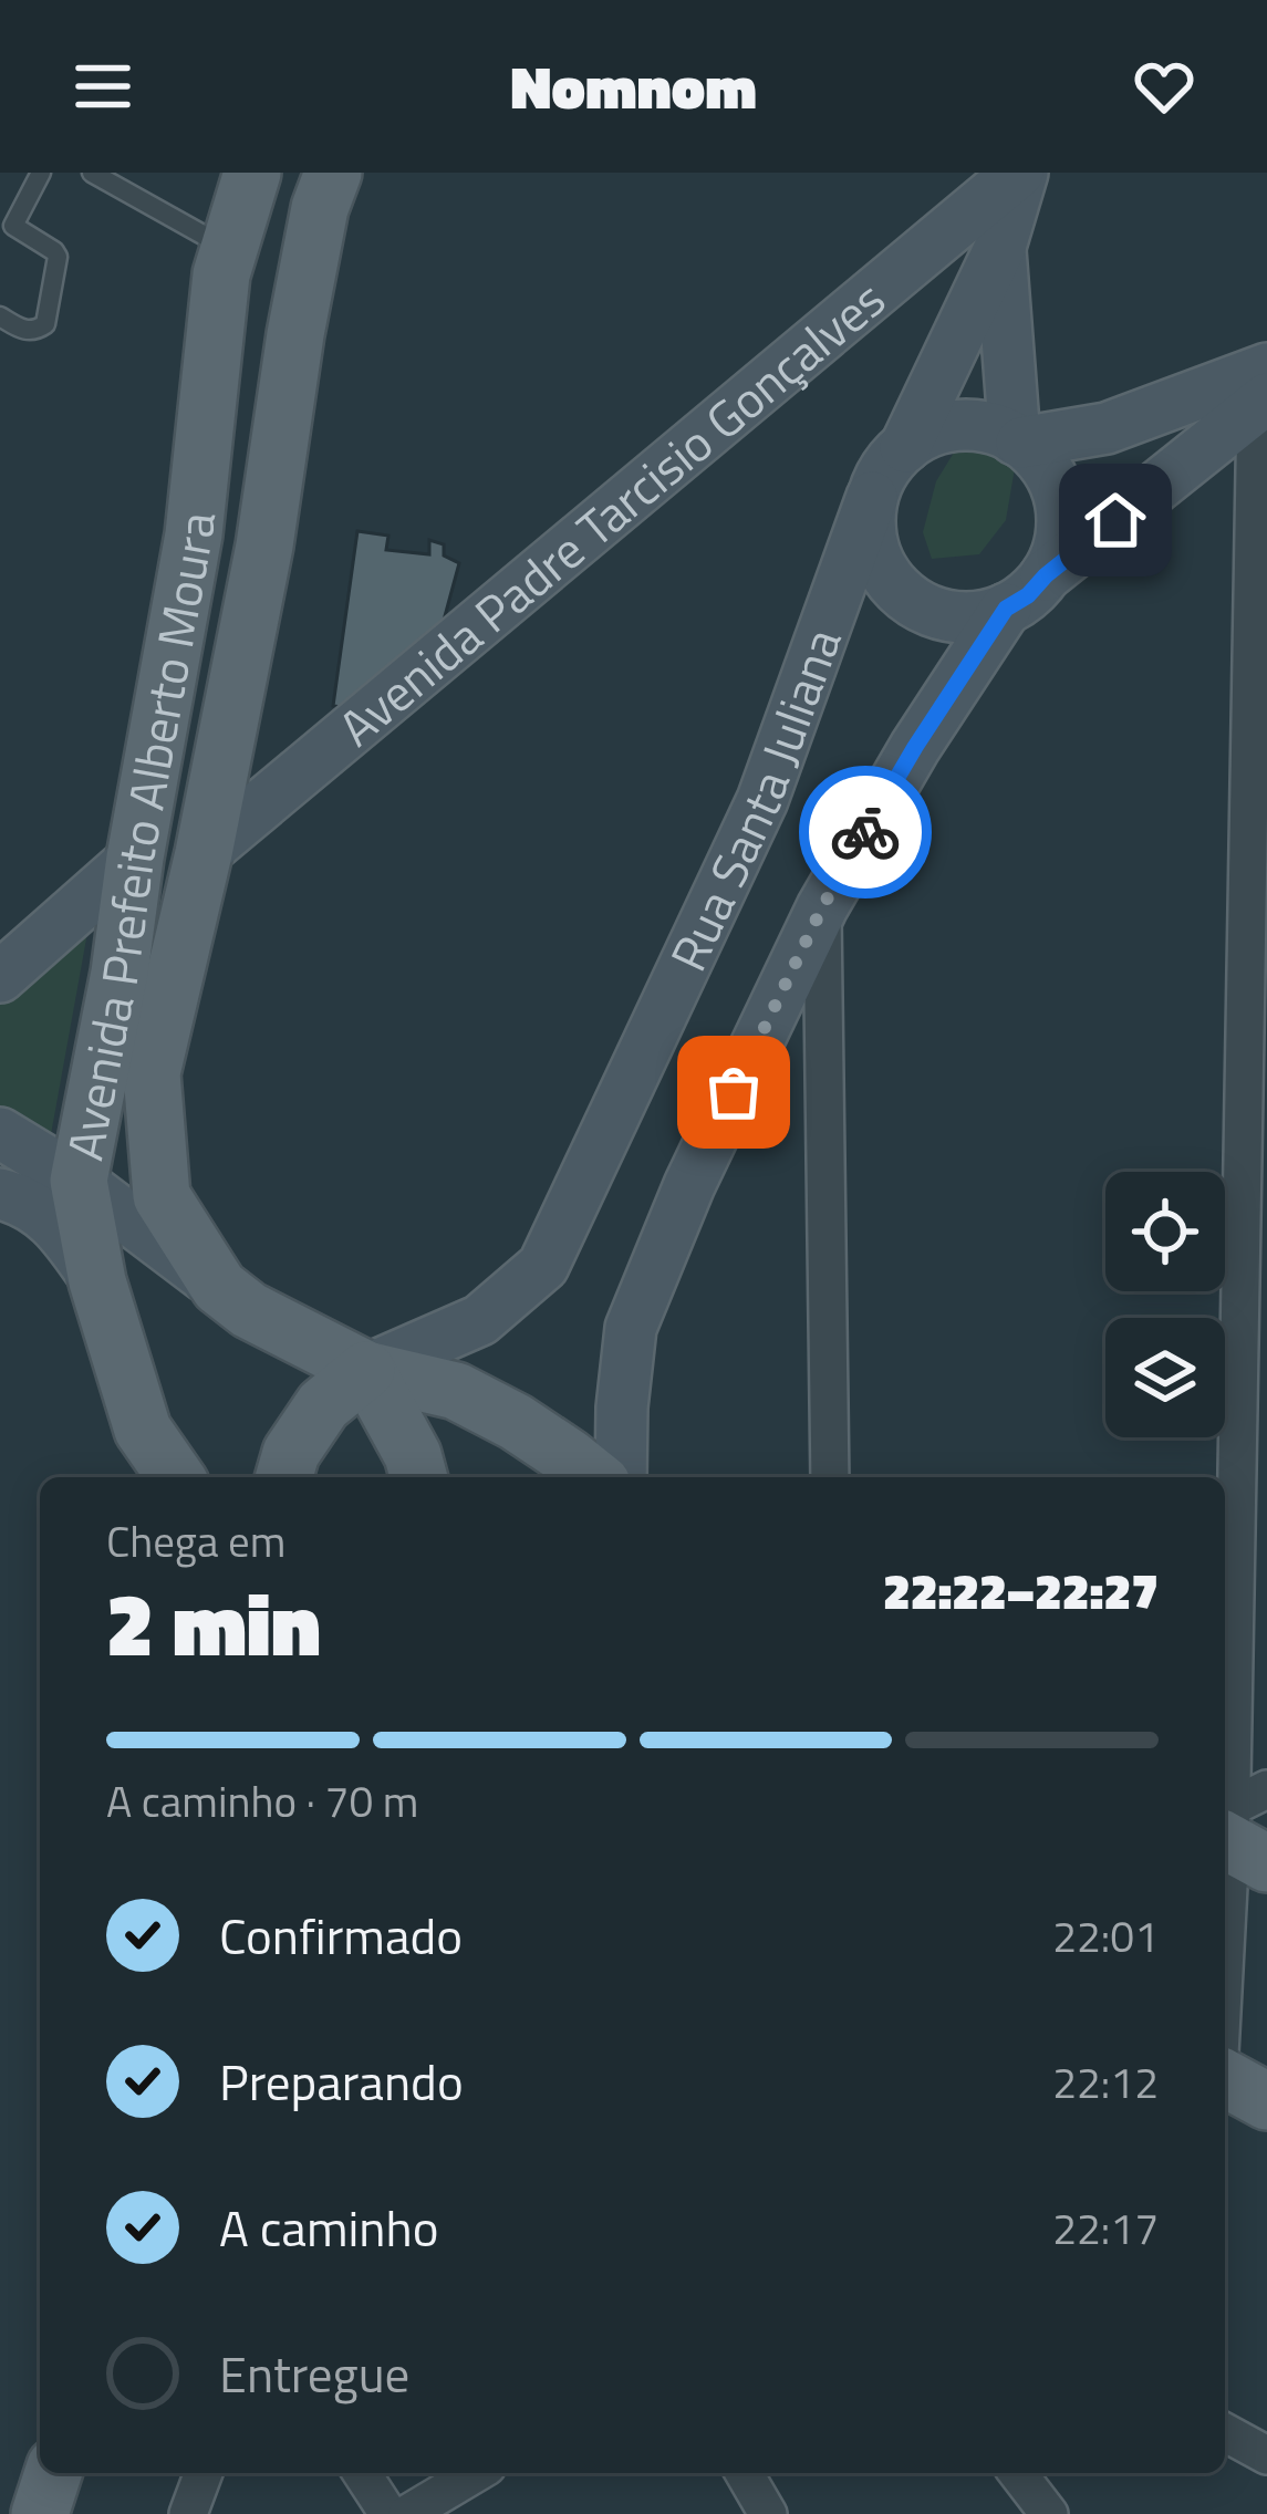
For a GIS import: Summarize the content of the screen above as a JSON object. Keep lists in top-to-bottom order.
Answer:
{
  "streets": {
    "main road": ["Avenida Padre Tarcisio Gonçalves", "Rua Santa Juliana", "Avenida Prefeito Alberto Moura"]
  },
  "crossings": [
    ["Avenida Padre Tarcisio Gonçalves", "Avenida Prefeito Alberto Moura"],
    ["Rua Santa Juliana", "Avenida Prefeito Alberto Moura"]
  ],
  "page": {
    "header": "Nomnom",
    "heading": ["2 min", "Chega em", "22:22–22:27"],
    "bar": "A caminho · 70 m",
    "list": [
      ["Confirmado", "22:01"],
      ["Preparando", "22:12"],
      ["A caminho", "22:17"],
      "Entregue"
    ]
  }
}
